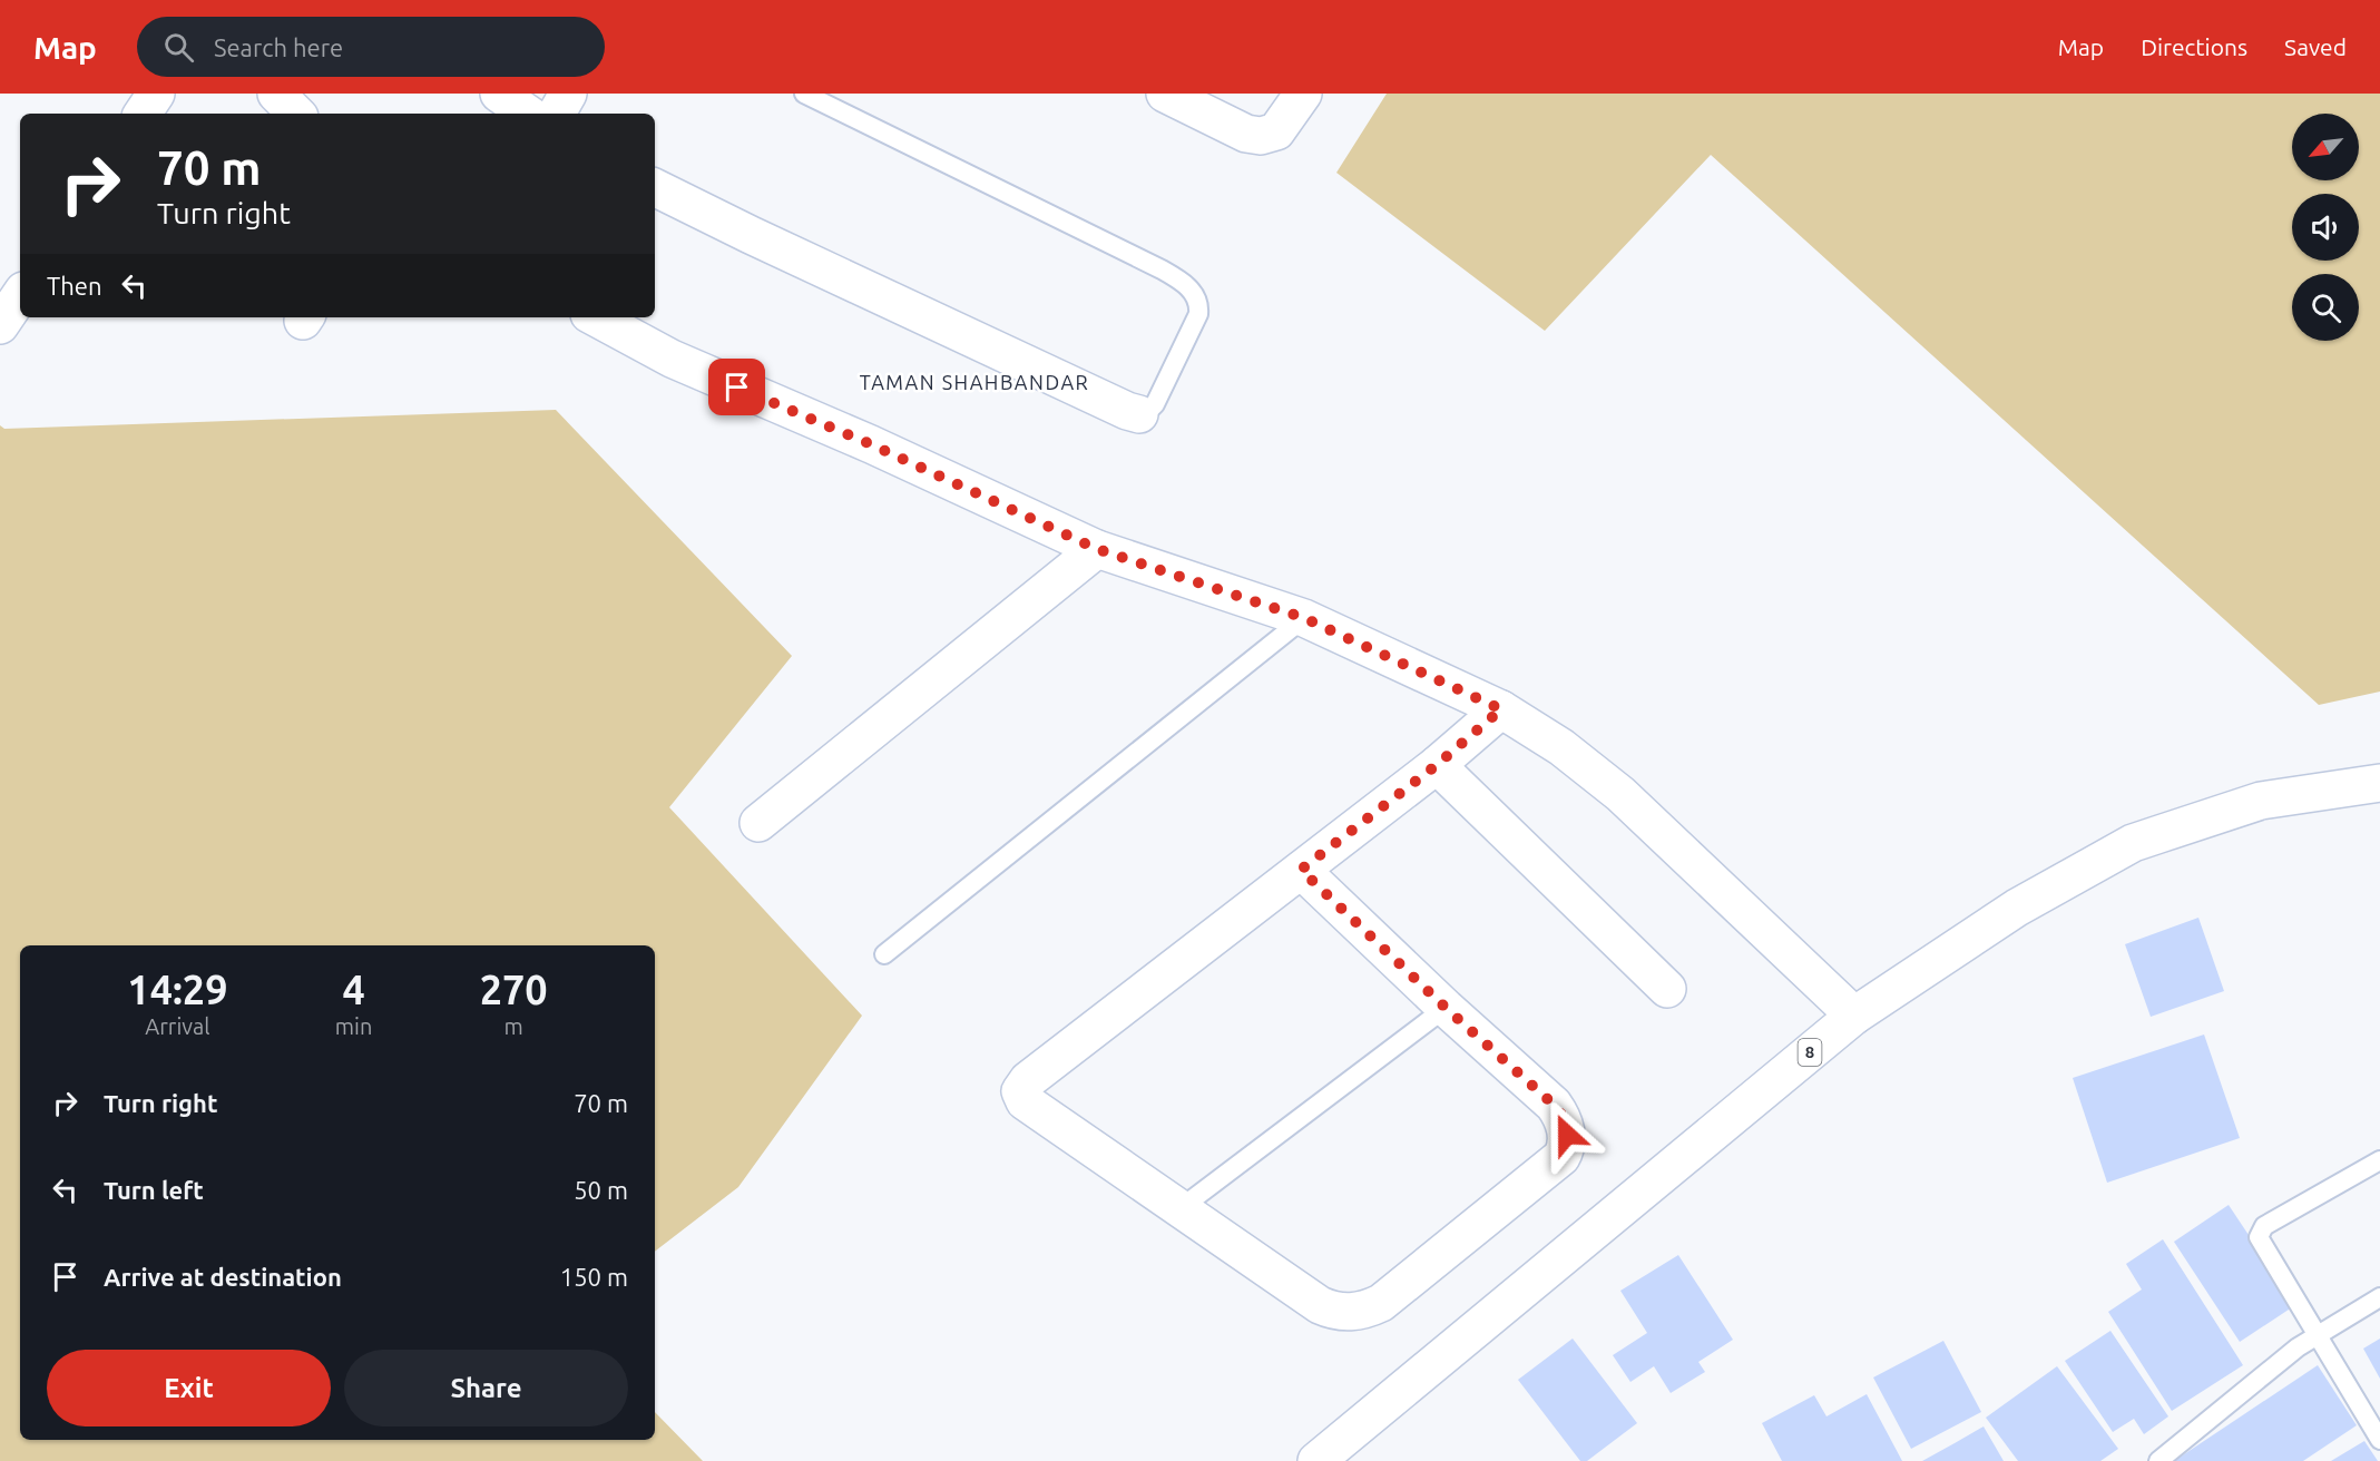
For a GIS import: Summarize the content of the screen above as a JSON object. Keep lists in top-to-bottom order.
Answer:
{
  "streets": {
    "street": ["8"]
  },
  "districts": ["TAMAN SHAHBANDAR"],
  "north": "bottom left",
  "page": {
    "header": "Map",
    "search": "Search here",
    "nav": ["Map", "Directions", "Saved"],
    "turn": ["70 m", "Turn right"],
    "then": "Then",
    "eta": [
      "14:29",
      "Arrival",
      "4",
      "min",
      "270",
      "m"
    ],
    "list": [
      {
        "name": "Turn right",
        "value": "70 m"
      },
      {
        "name": "Turn left",
        "value": "50 m"
      },
      {
        "name": "Arrive at destination",
        "value": "150 m"
      }
    ],
    "buttons": ["Exit", "Share"]
  }
}
